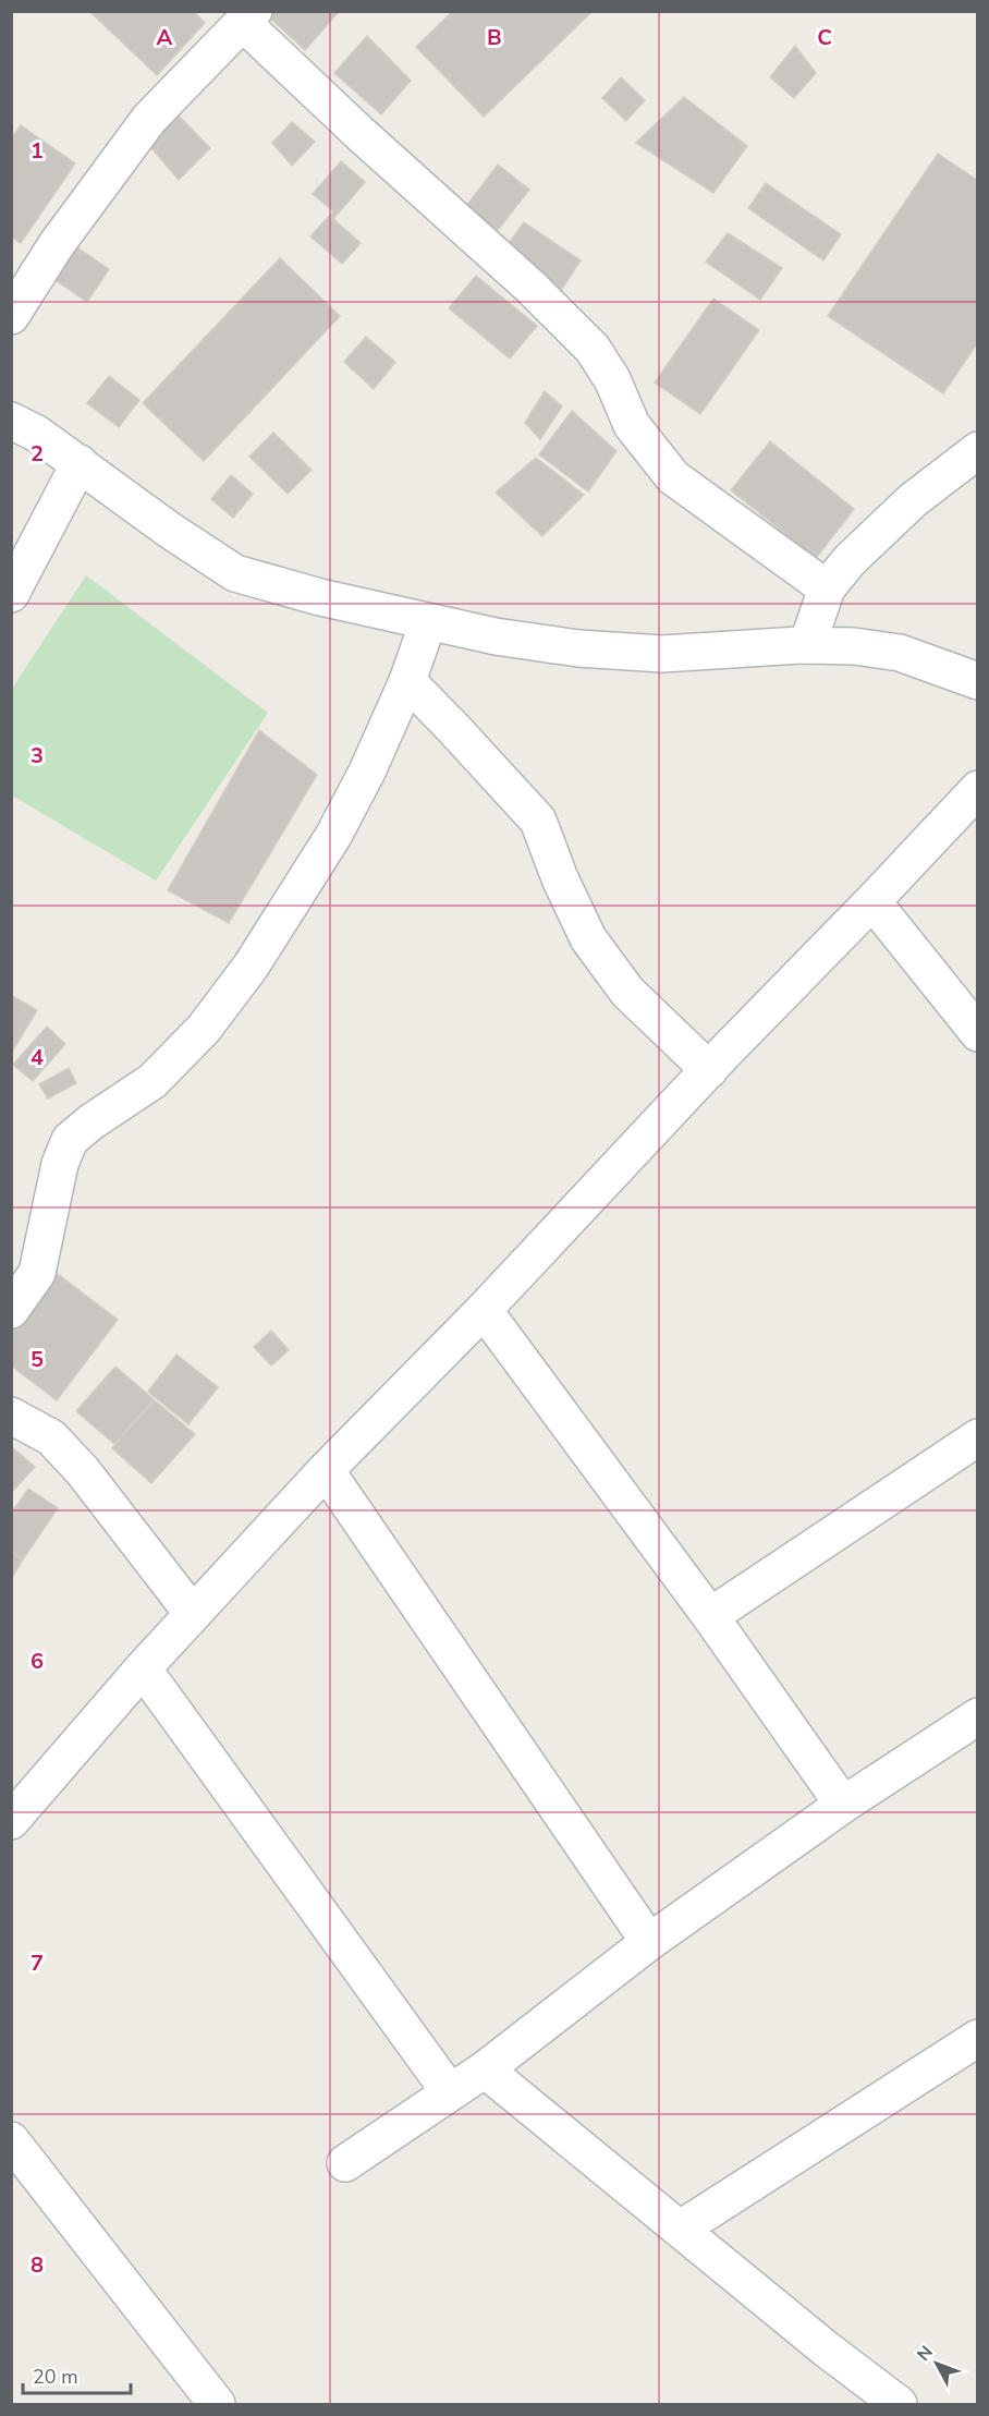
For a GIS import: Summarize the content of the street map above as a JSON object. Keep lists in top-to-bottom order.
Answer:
{
  "scale_bar": "20 m",
  "north": "top left",
  "grid": {
    "columns": ["A", "B", "C"],
    "rows": [
      "1",
      "2",
      "3",
      "4",
      "5",
      "6",
      "7",
      "8"
    ]
  }
}
